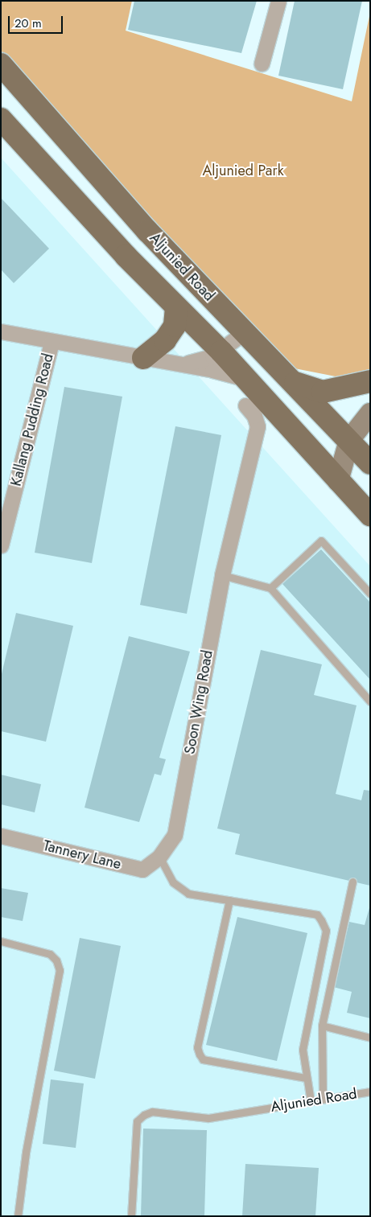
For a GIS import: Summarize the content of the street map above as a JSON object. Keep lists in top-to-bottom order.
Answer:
{
  "streets": {
    "main road": ["Aljunied Road"],
    "street": ["Kallang Pudding Road", "Soon Wing Road", "Tannery Lane"]
  },
  "crossings": [
    ["Aljunied Road", "Kallang Pudding Road"],
    ["Soon Wing Road", "Tannery Lane"]
  ],
  "parks": ["Aljunied Park"],
  "scale_bar": "20 m"
}
